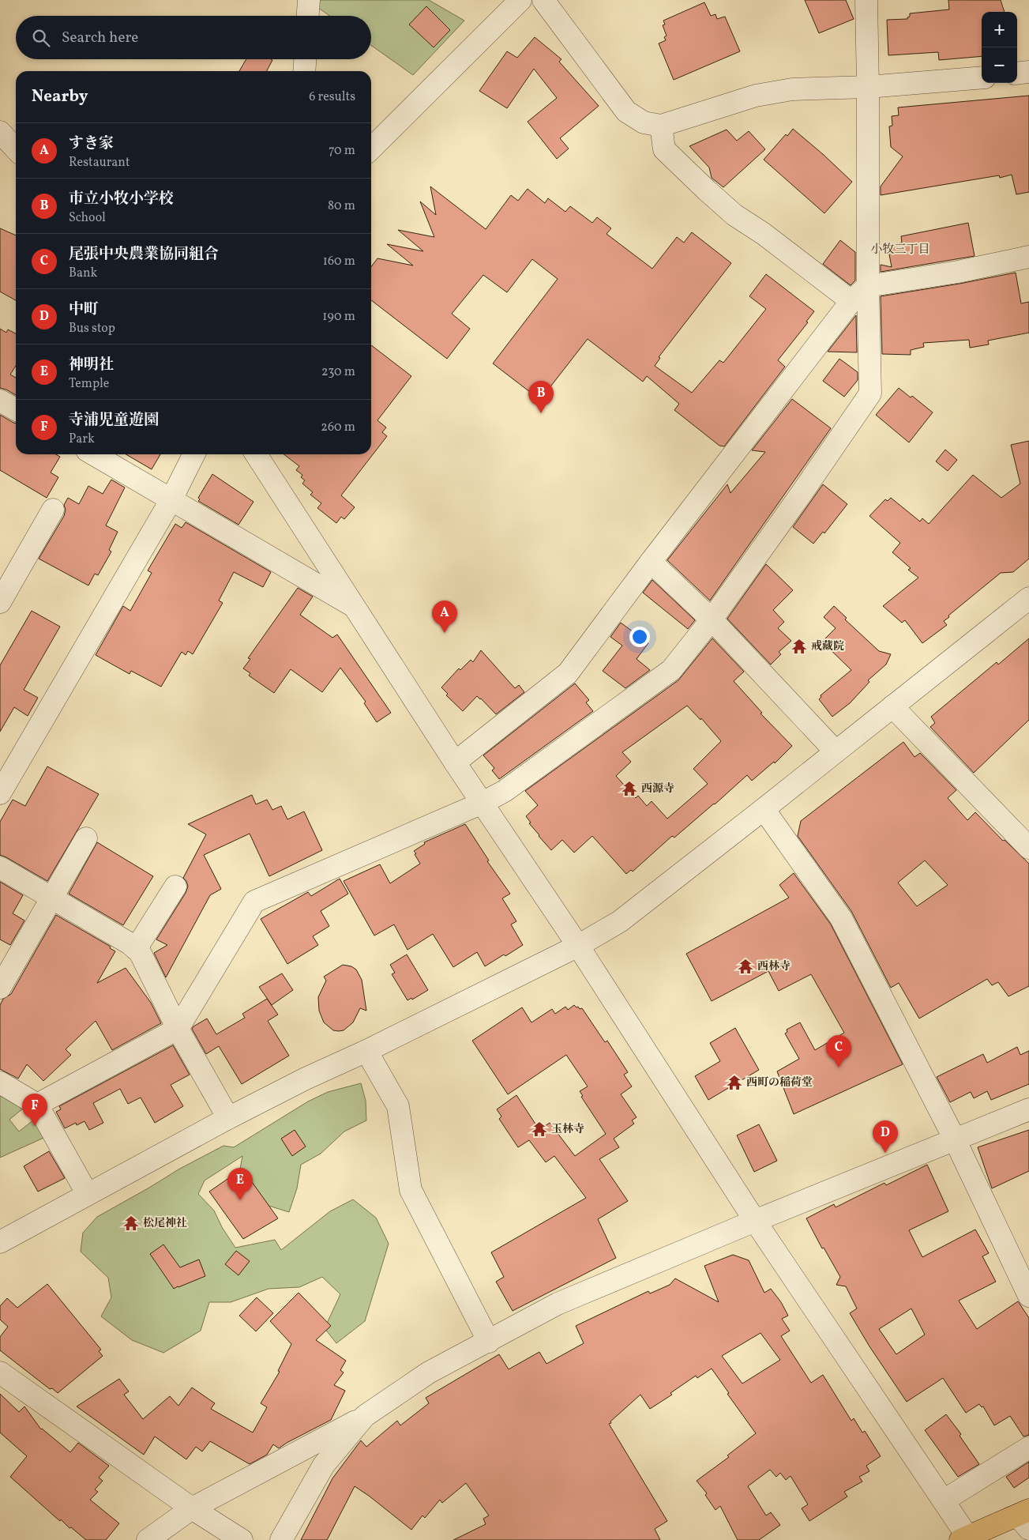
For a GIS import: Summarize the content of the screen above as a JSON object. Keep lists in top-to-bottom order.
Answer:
{
  "districts": ["小牧三丁目"],
  "places": {
    "temple": [
      "戒藏院",
      "西源寺",
      "西林寺",
      "西町の稲荷堂",
      "玉林寺",
      "松尾神社"
    ]
  },
  "page": {
    "map_buttons": ["+", "−"],
    "search": "Search here",
    "heading": ["Nearby", "6 results"],
    "list": [
      {
        "mark": "A",
        "name": "すき家",
        "note": "Restaurant",
        "value": "70 m"
      },
      {
        "mark": "B",
        "name": "市立小牧小学校",
        "note": "School",
        "value": "80 m"
      },
      {
        "mark": "C",
        "name": "尾張中央農業協同組合",
        "note": "Bank",
        "value": "160 m"
      },
      {
        "mark": "D",
        "name": "中町",
        "note": "Bus stop",
        "value": "190 m"
      },
      {
        "mark": "E",
        "name": "神明社",
        "note": "Temple",
        "value": "230 m"
      },
      {
        "mark": "F",
        "name": "寺浦児童遊園",
        "note": "Park",
        "value": "260 m"
      }
    ],
    "pins": [
      "B",
      "A",
      "C",
      "F",
      "D",
      "E"
    ]
  }
}
